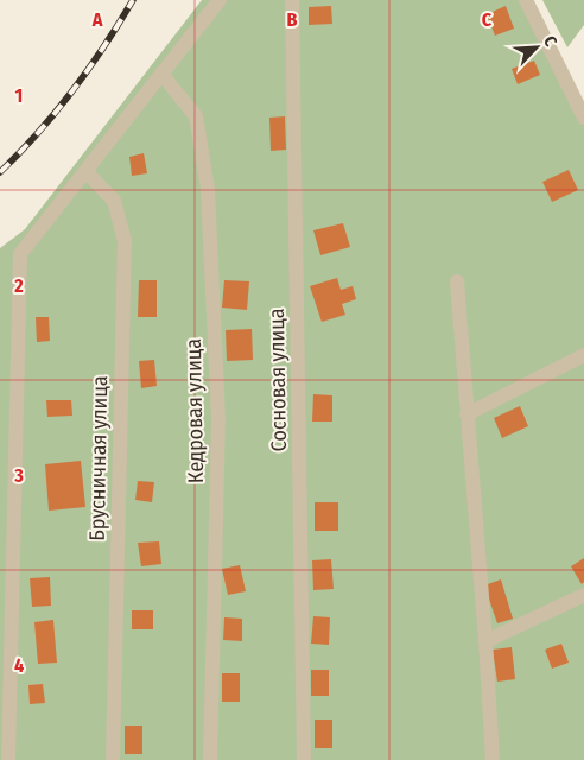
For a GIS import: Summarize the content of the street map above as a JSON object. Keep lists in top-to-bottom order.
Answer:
{
  "streets": {
    "street": ["Сосновая улица", "Кедровая улица", "Брусничная улица"]
  },
  "north": "top right",
  "grid": {
    "columns": ["A", "B", "C"],
    "rows": [
      "1",
      "2",
      "3",
      "4"
    ]
  }
}
